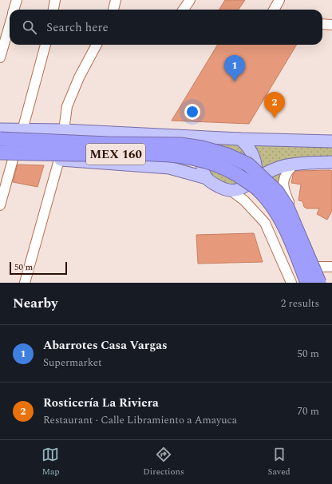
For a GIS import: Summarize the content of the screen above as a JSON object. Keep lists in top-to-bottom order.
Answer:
{
  "streets": {
    "highway": ["MEX 160"]
  },
  "scale_bar": "50 m",
  "page": {
    "search": "Search here",
    "pins": ["1", "2"],
    "scale": "50 m",
    "heading": ["Nearby", "2 results"],
    "list": [
      {
        "mark": "1",
        "name": "Abarrotes Casa Vargas",
        "note": "Supermarket",
        "value": "50 m"
      },
      {
        "mark": "2",
        "name": "Rosticería La Riviera",
        "note": "Restaurant · Calle Libramiento a Amayuca",
        "value": "70 m"
      }
    ],
    "nav": ["Map", "Directions", "Saved"]
  }
}
